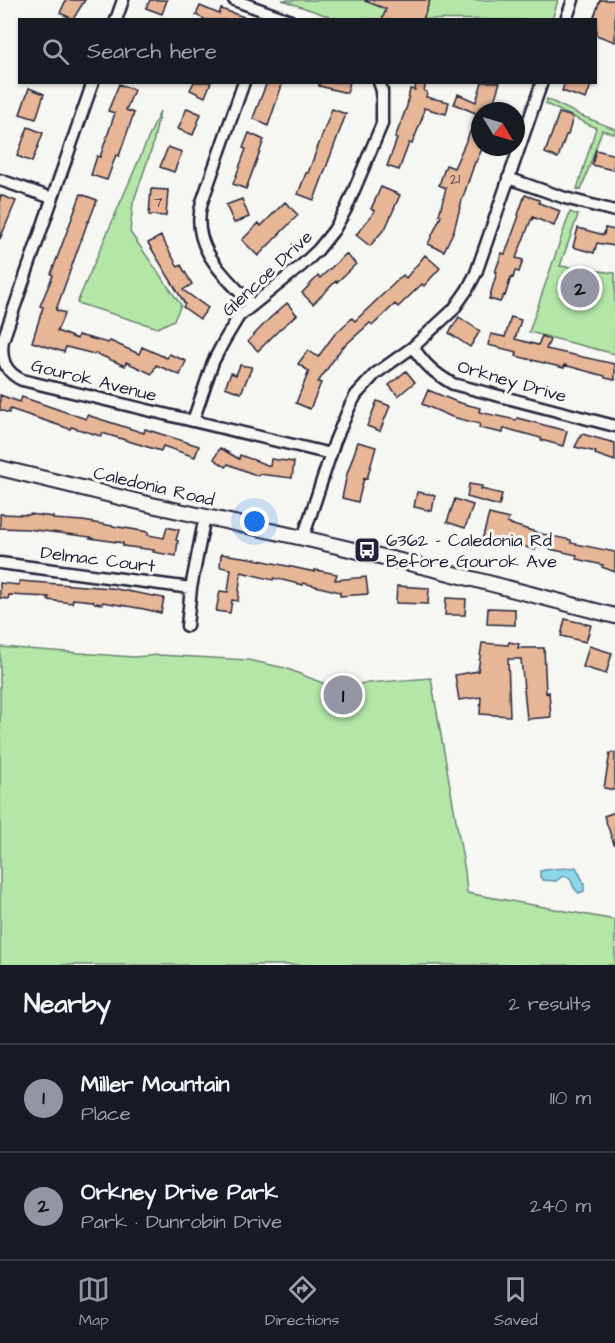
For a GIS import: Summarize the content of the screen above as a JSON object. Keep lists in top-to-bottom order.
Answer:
{
  "streets": {
    "street": [
      "Glencoe Drive",
      "Gourok Avenue",
      "Orkney Drive",
      "Caledonia Road",
      "Delmac Court"
    ]
  },
  "crossings": [
    ["Glencoe Drive", "Gourok Avenue"]
  ],
  "places": {
    "bus stop": ["6362 - Caledonia Rd Before Gourok Ave"]
  },
  "house_numbers": ["21", "7"],
  "north": "bottom right",
  "page": {
    "search": "Search here",
    "pins": ["2", "1"],
    "heading": ["Nearby", "2 results"],
    "list": [
      {
        "mark": "1",
        "name": "Miller Mountain",
        "note": "Place",
        "value": "110 m"
      },
      {
        "mark": "2",
        "name": "Orkney Drive Park",
        "note": "Park · Dunrobin Drive",
        "value": "240 m"
      }
    ],
    "nav": ["Map", "Directions", "Saved"]
  }
}
